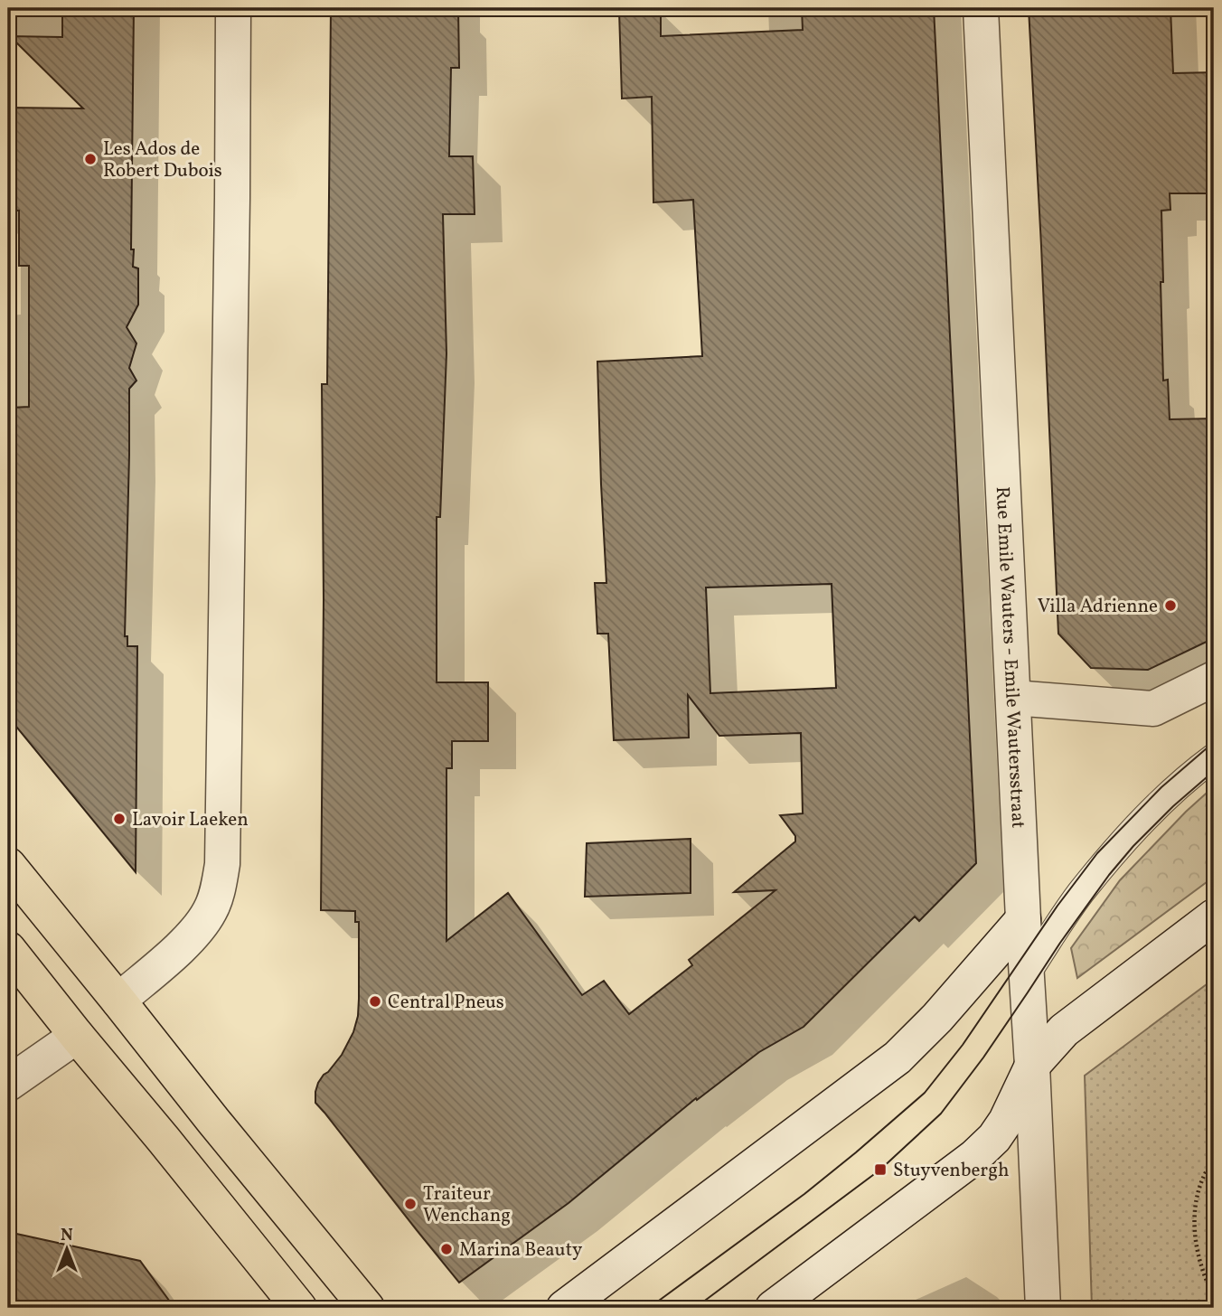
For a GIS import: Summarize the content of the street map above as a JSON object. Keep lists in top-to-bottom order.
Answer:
{
  "streets": {
    "street": ["Rue Emile Wauters - Emile Wautersstraat"]
  },
  "places": {
    "other": [
      "Les Ados de Robert Dubois",
      "Villa Adrienne",
      "Lavoir Laeken",
      "Central Pneus",
      "Traiteur Wenchang",
      "Marina Beauty"
    ],
    "transit": ["Stuyvenbergh"]
  },
  "north": "top"
}
